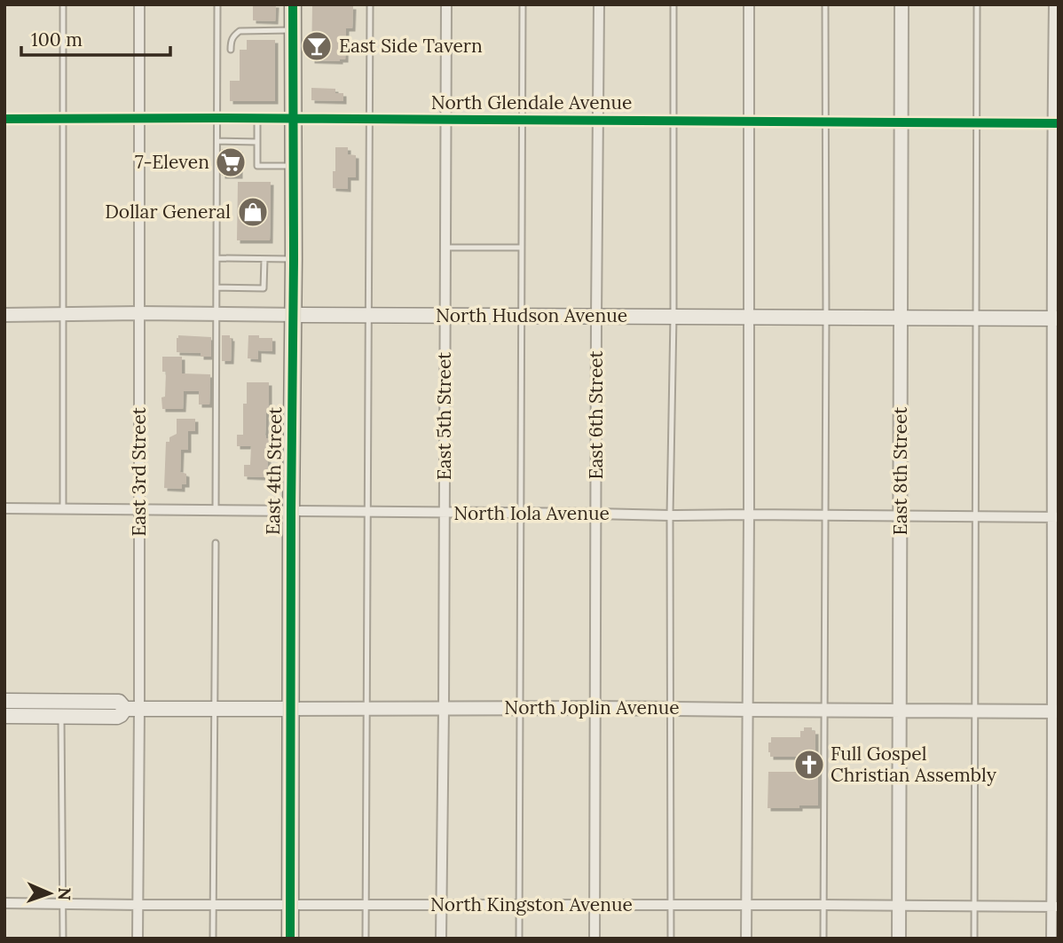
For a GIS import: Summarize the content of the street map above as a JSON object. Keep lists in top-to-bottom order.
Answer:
{
  "streets": {
    "main road": ["North Hudson Avenue", "East 4th Street", "North Joplin Avenue"],
    "street": [
      "North Glendale Avenue",
      "East 6th Street",
      "East 5th Street",
      "East 8th Street",
      "East 3rd Street",
      "North Iola Avenue",
      "North Kingston Avenue"
    ]
  },
  "crossings": [
    ["North Glendale Avenue", "East 6th Street"],
    ["North Glendale Avenue", "East 5th Street"],
    ["North Glendale Avenue", "East 4th Street"],
    ["North Glendale Avenue", "East 8th Street"],
    ["North Glendale Avenue", "East 3rd Street"],
    ["North Hudson Avenue", "East 6th Street"],
    ["North Hudson Avenue", "East 5th Street"],
    ["North Hudson Avenue", "East 4th Street"],
    ["North Hudson Avenue", "East 8th Street"],
    ["North Hudson Avenue", "East 3rd Street"],
    ["East 6th Street", "North Iola Avenue"],
    ["East 6th Street", "North Joplin Avenue"],
    ["East 6th Street", "North Kingston Avenue"],
    ["East 5th Street", "North Iola Avenue"],
    ["East 5th Street", "North Joplin Avenue"],
    ["East 5th Street", "North Kingston Avenue"],
    ["East 4th Street", "North Iola Avenue"],
    ["East 4th Street", "North Joplin Avenue"],
    ["East 4th Street", "North Kingston Avenue"],
    ["East 8th Street", "North Iola Avenue"],
    ["East 8th Street", "North Joplin Avenue"],
    ["East 8th Street", "North Kingston Avenue"],
    ["East 3rd Street", "North Iola Avenue"],
    ["East 3rd Street", "North Joplin Avenue"],
    ["East 3rd Street", "North Kingston Avenue"]
  ],
  "places": {
    "bar": ["East Side Tavern"],
    "supermarket": ["7-Eleven"],
    "shop": ["Dollar General"],
    "church": ["Full Gospel Christian Assembly"]
  },
  "scale_bar": "100 m",
  "north": "right"
}
